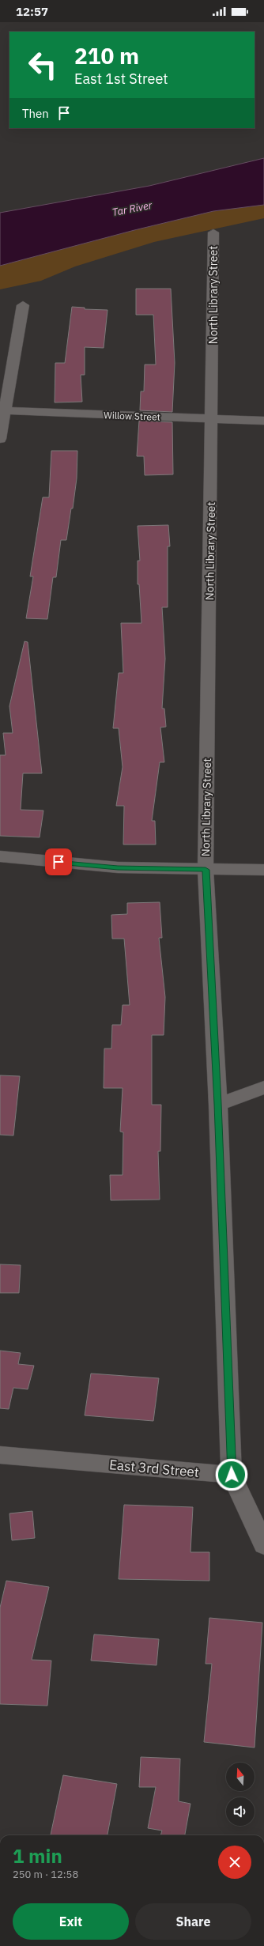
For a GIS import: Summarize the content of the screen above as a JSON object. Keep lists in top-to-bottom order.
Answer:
{
  "streets": {
    "street": ["North Library Street", "Willow Street", "East 3rd Street"]
  },
  "crossings": [
    ["North Library Street", "Willow Street"],
    ["North Library Street", "East 3rd Street"]
  ],
  "water": ["Tar River"],
  "north": "top",
  "page": {
    "status": "12:57",
    "turn": ["210 m", "East 1st Street"],
    "then": "Then",
    "heading": ["1 min", "250 m · 12:58"],
    "buttons": ["Exit", "Share"]
  }
}
